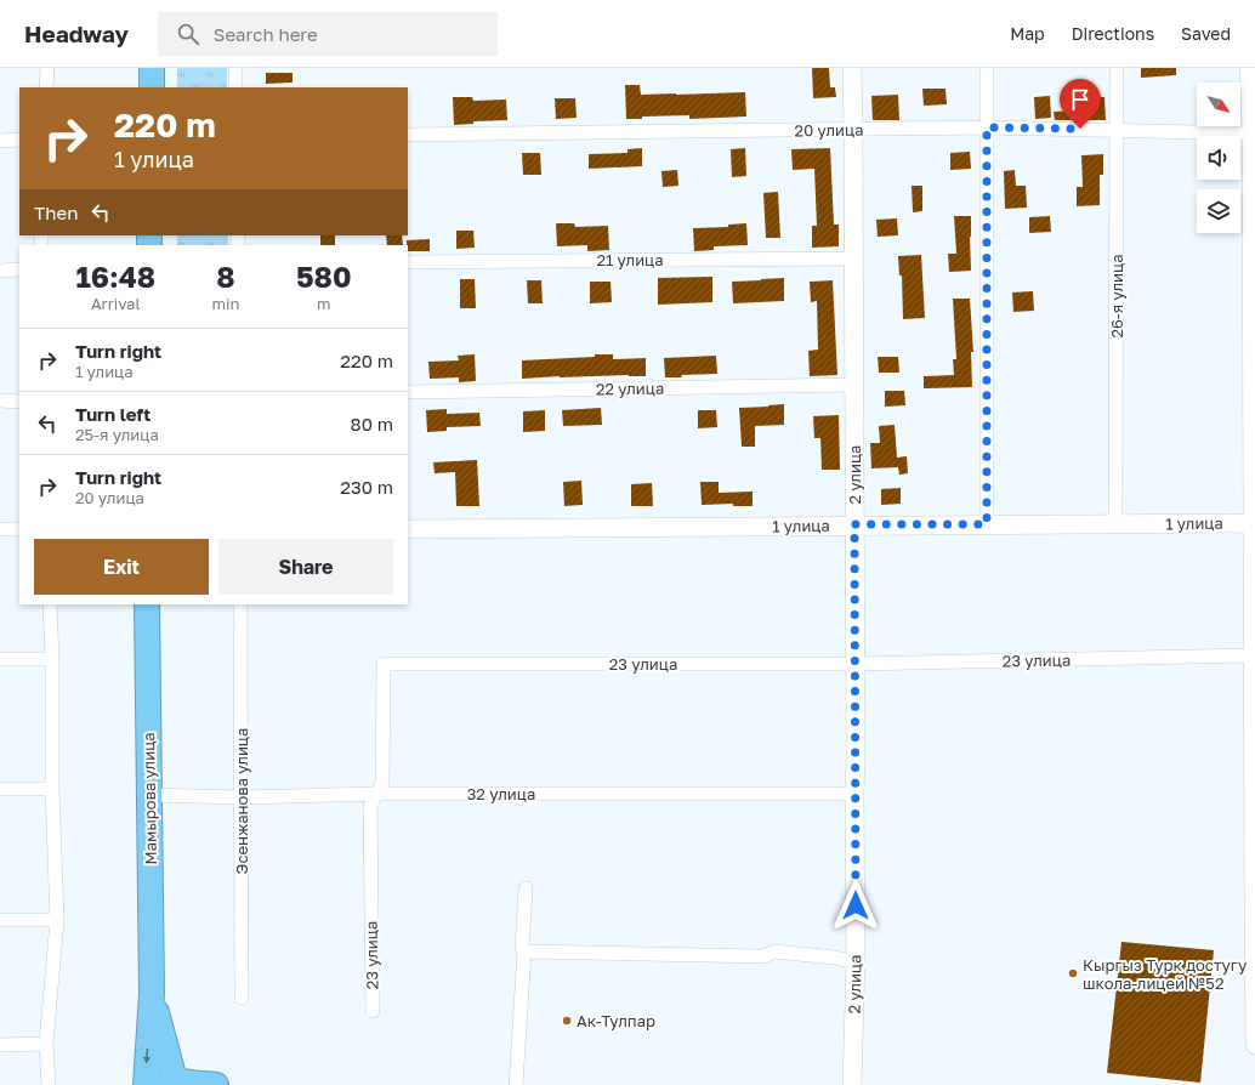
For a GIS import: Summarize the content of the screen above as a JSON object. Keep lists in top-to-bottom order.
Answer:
{
  "streets": {
    "highway": ["Мамырова улица"],
    "street": [
      "20 улица",
      "21 улица",
      "26-я улица",
      "22 улица",
      "2 улица",
      "1 улица",
      "23 улица",
      "32 улица",
      "Эсенжанова улица"
    ]
  },
  "crossings": [
    ["20 улица", "26-я улица"],
    ["20 улица", "2 улица"],
    ["21 улица", "2 улица"],
    ["26-я улица", "1 улица"],
    ["22 улица", "2 улица"],
    ["2 улица", "1 улица"],
    ["2 улица", "23 улица"],
    ["2 улица", "32 улица"],
    ["23 улица", "32 улица"],
    ["32 улица", "Мамырова улица"],
    ["32 улица", "Эсенжанова улица"]
  ],
  "places": ["Кыргыз Турк достугу школа-лицей №52", "Ак-Тулпар"],
  "north": "bottom right",
  "page": {
    "header": "Headway",
    "search": "Search here",
    "nav": ["Map", "Directions", "Saved"],
    "turn": ["220 m", "1 улица"],
    "then": "Then",
    "eta": [
      "16:48",
      "Arrival",
      "8",
      "min",
      "580",
      "m"
    ],
    "list": [
      {
        "name": "Turn right",
        "note": "1 улица",
        "value": "220 m"
      },
      {
        "name": "Turn left",
        "note": "25-я улица",
        "value": "80 m"
      },
      {
        "name": "Turn right",
        "note": "20 улица",
        "value": "230 m"
      }
    ],
    "buttons": ["Exit", "Share"]
  }
}
